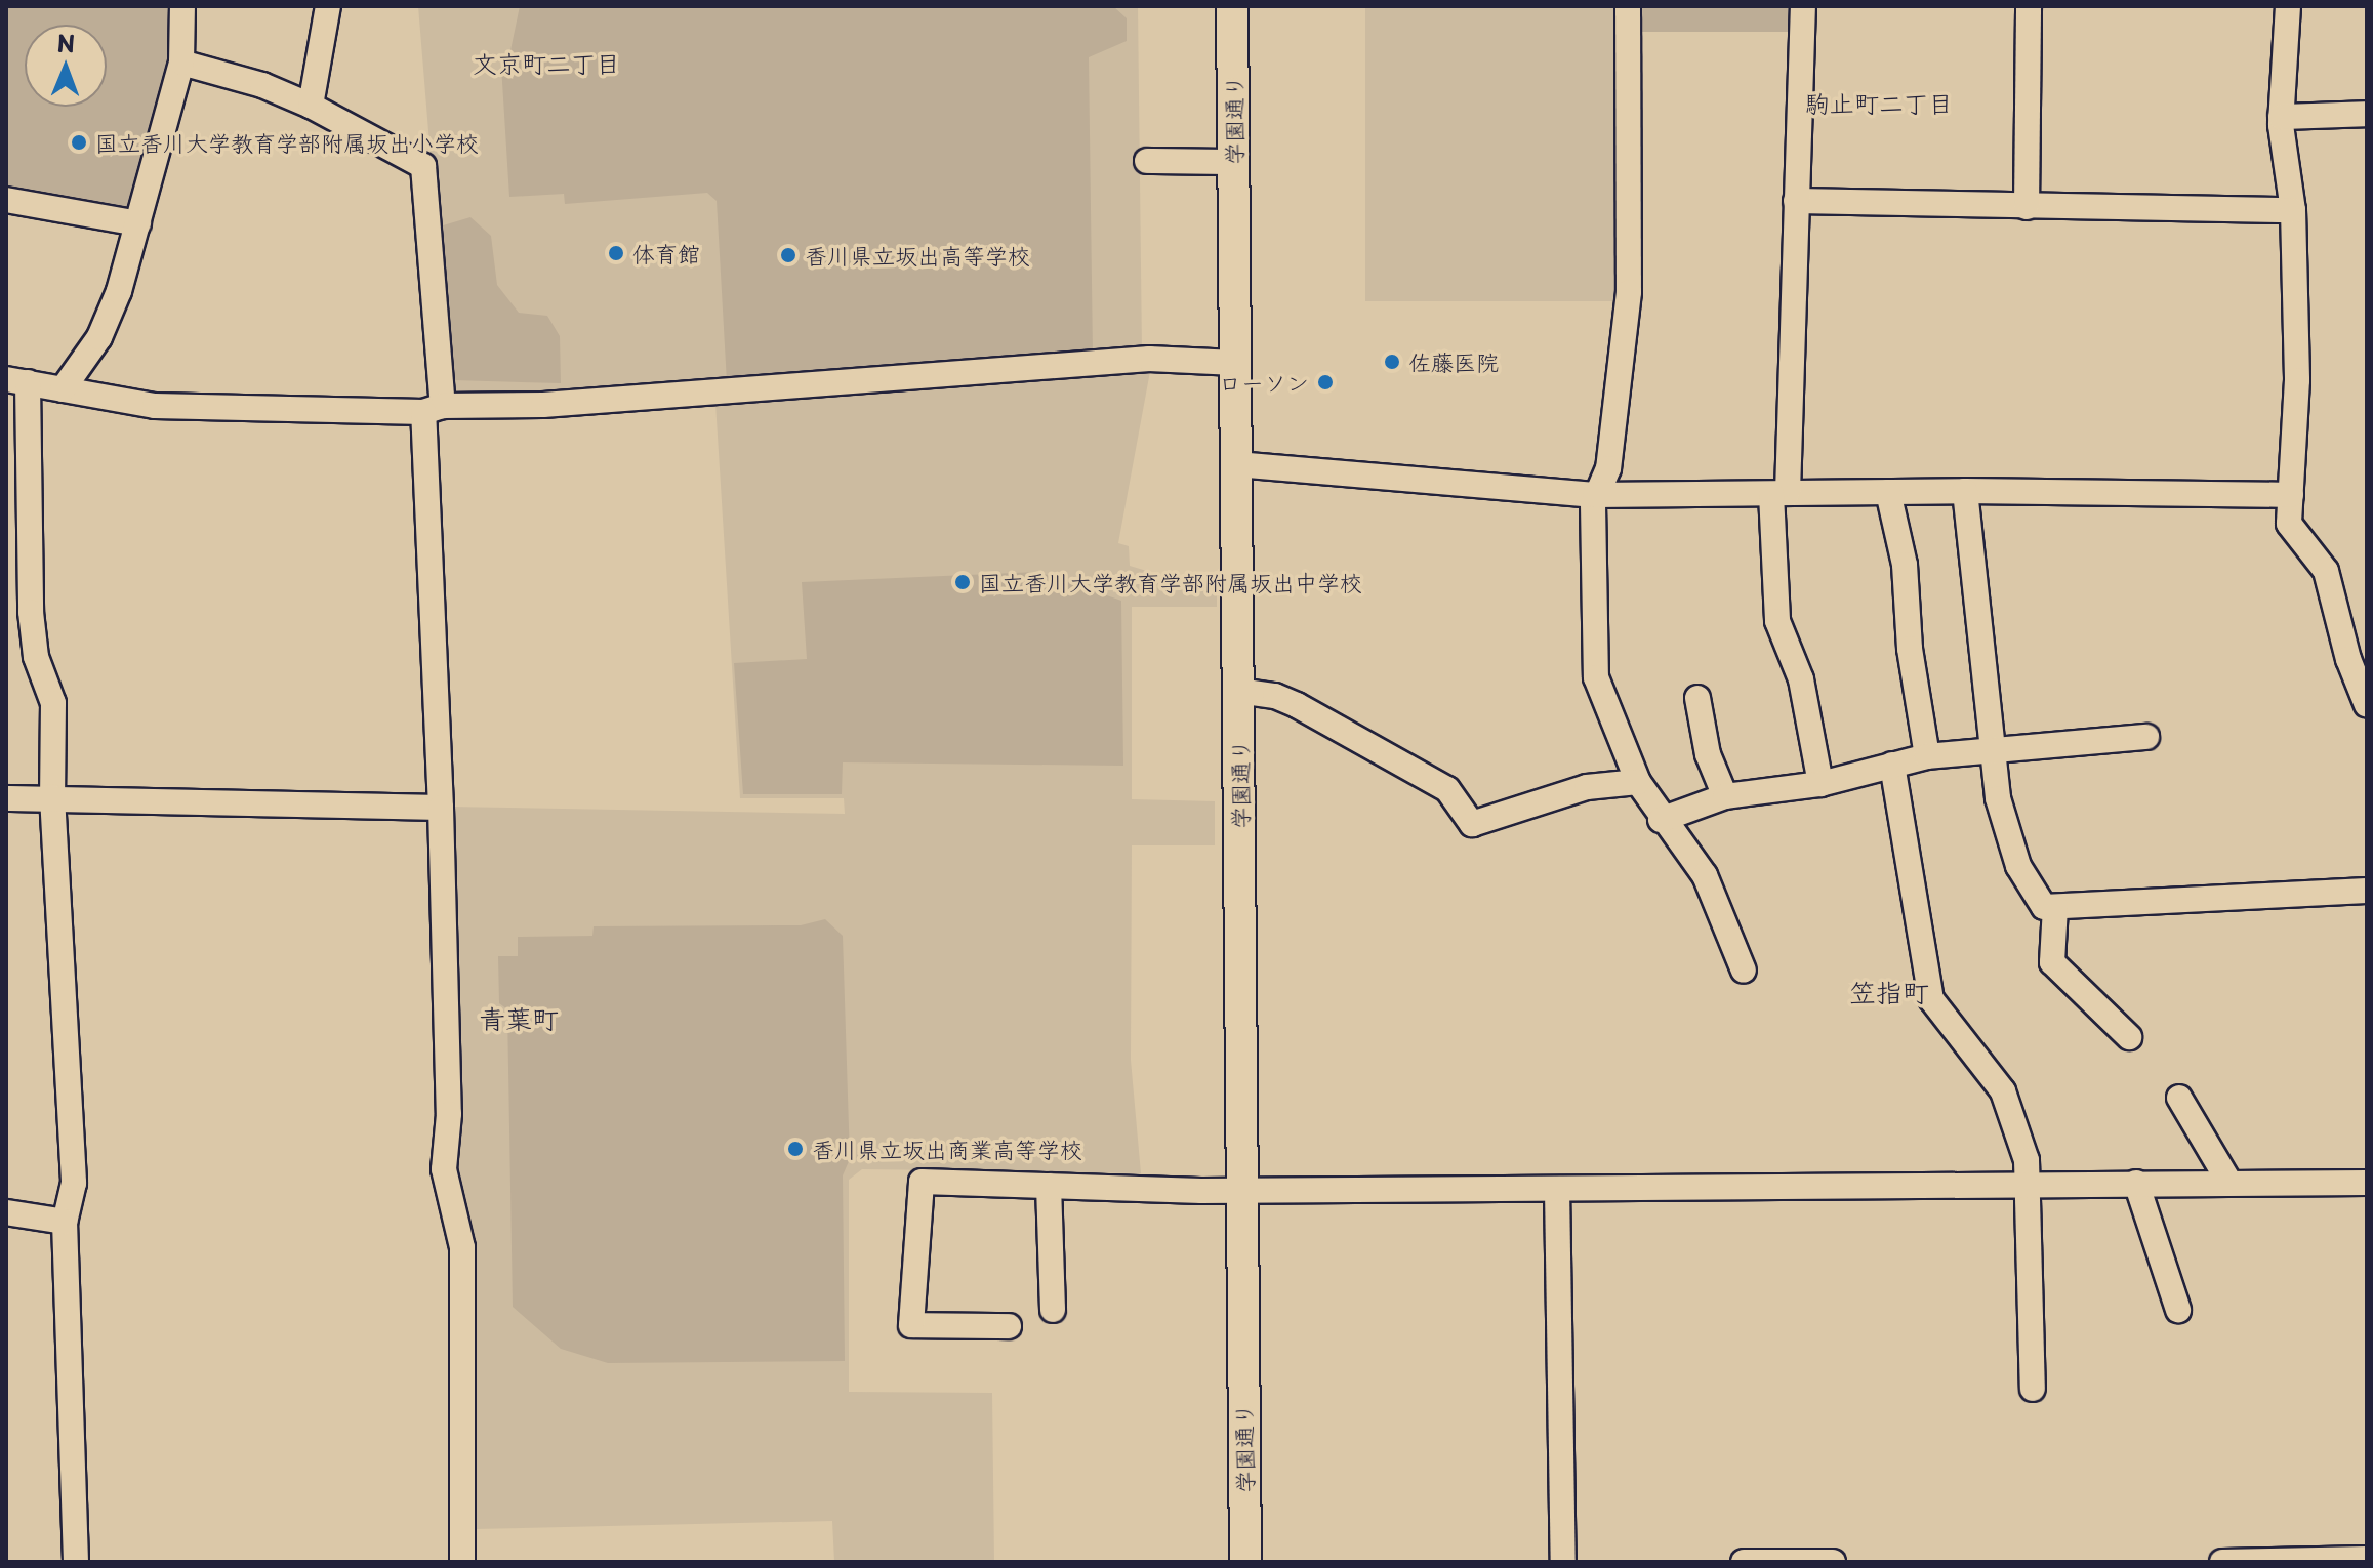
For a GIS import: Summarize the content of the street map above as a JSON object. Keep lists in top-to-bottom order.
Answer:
{
  "streets": {
    "street": ["学園通り"]
  },
  "districts": [
    "文京町二丁目",
    "駒止町二丁目",
    "笠指町",
    "青葉町"
  ],
  "places": [
    "国立香川大学教育学部附属坂出小学校",
    "体育館",
    "香川県立坂出高等学校",
    "佐藤医院",
    "ローソン",
    "国立香川大学教育学部附属坂出中学校",
    "香川県立坂出商業高等学校"
  ],
  "north": "top"
}
